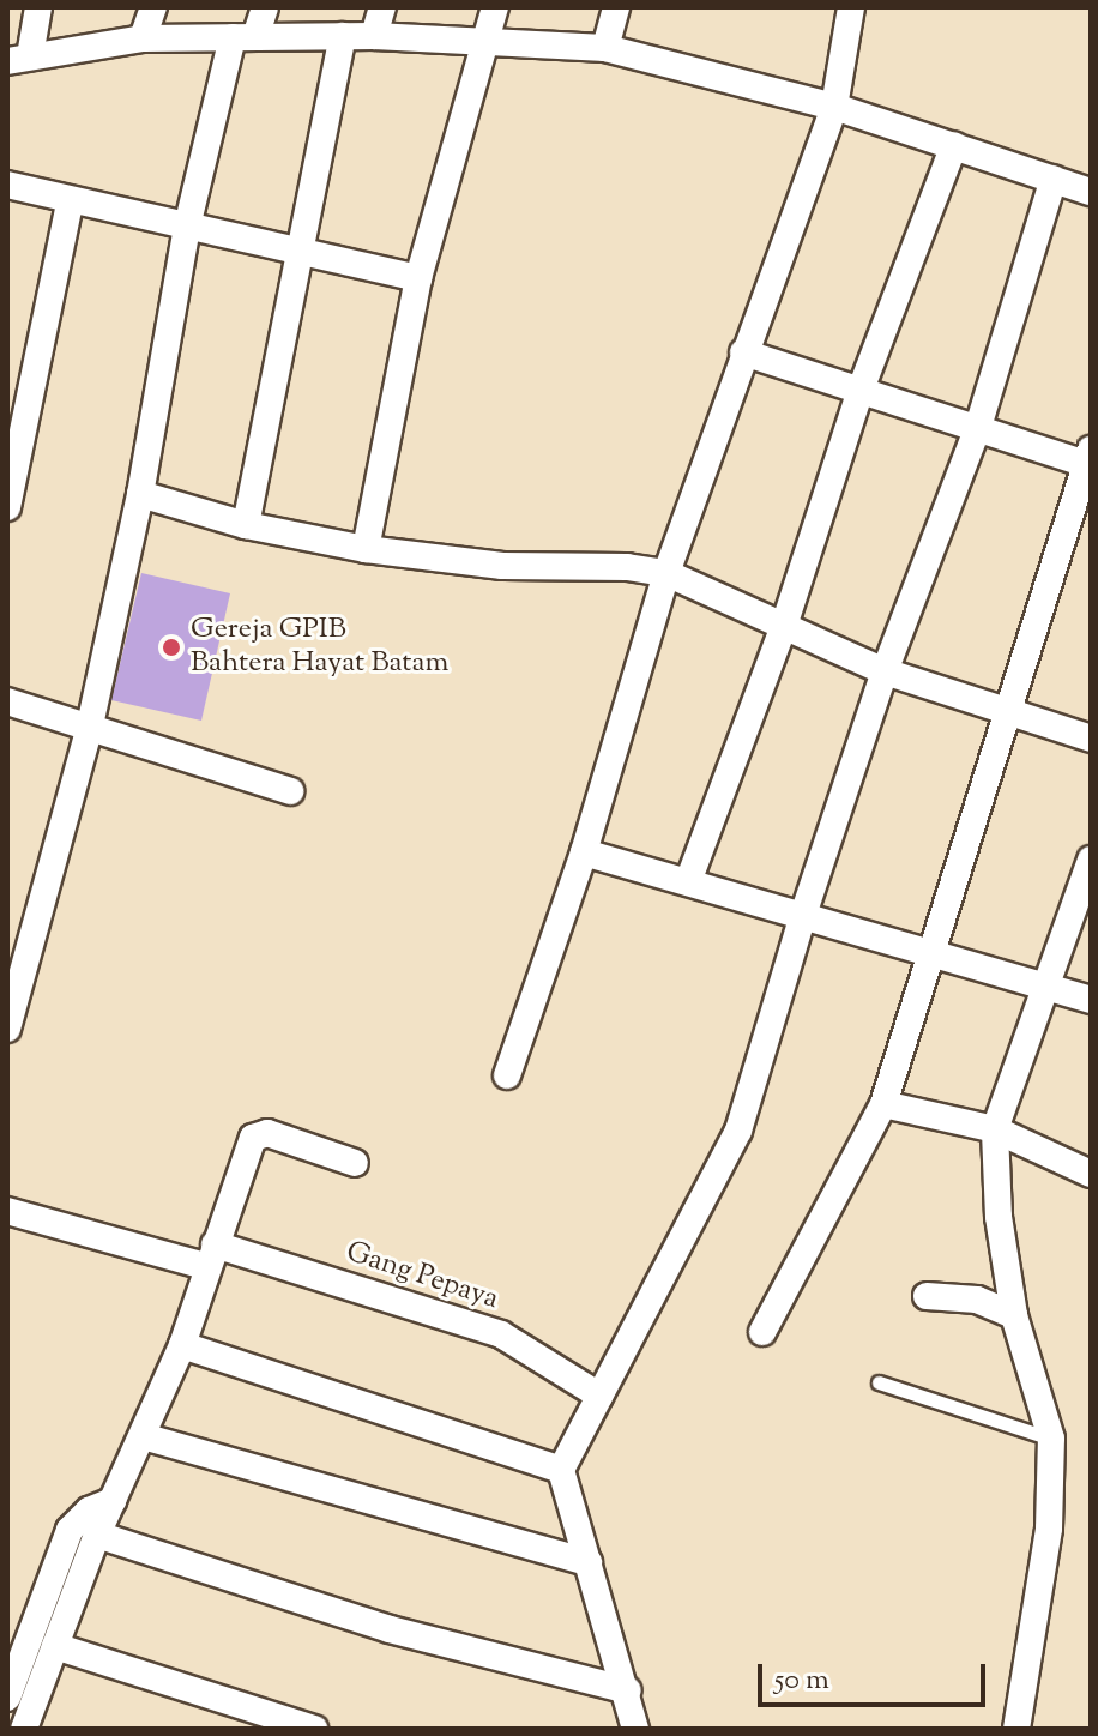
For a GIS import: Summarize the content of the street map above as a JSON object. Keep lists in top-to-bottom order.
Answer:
{
  "streets": {
    "street": ["Gang Pepaya"]
  },
  "places": ["Gereja GPIB Bahtera Hayat Batam"],
  "scale_bar": "50 m"
}
